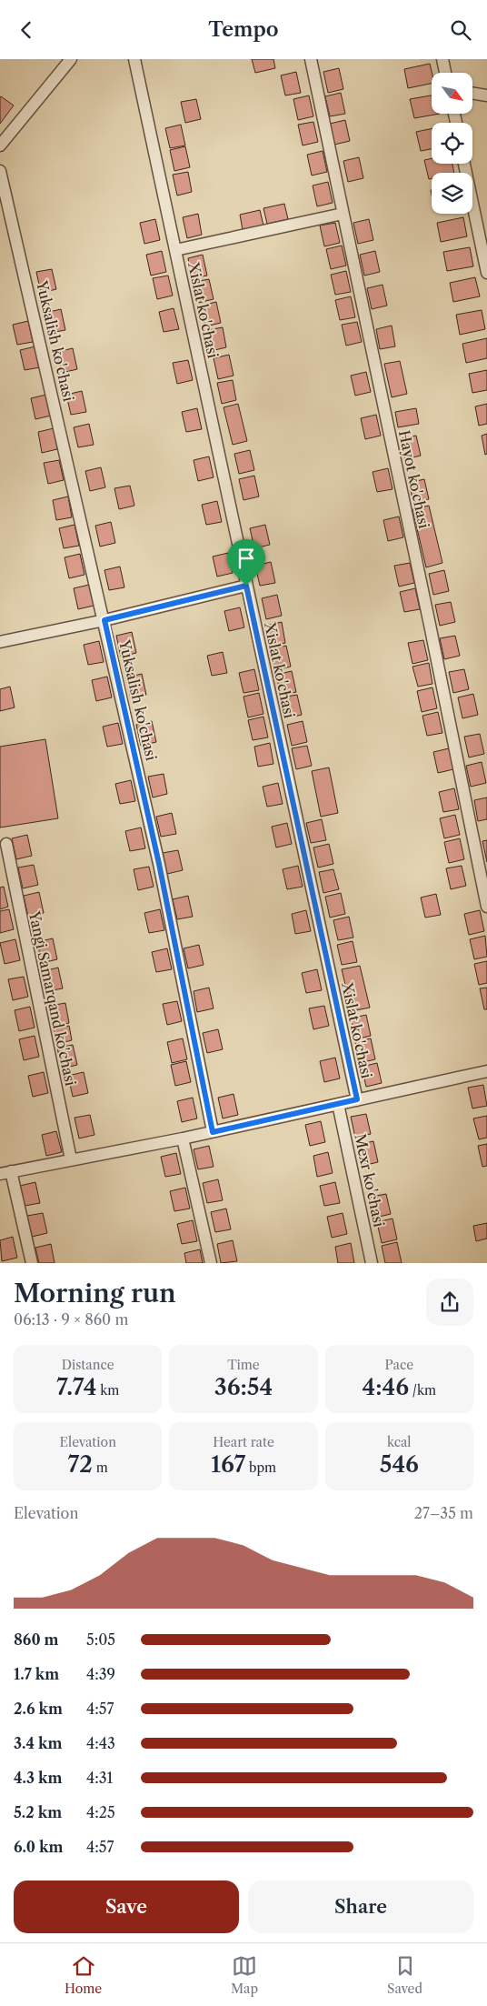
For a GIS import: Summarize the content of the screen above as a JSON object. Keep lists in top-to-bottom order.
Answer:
{
  "streets": {
    "street": [
      "Xislat ko'chasi",
      "Yuksalish ko'chasi",
      "Hayot ko'chasi",
      "Yangi Samarqand ko'chasi",
      "Mexr ko'chasi"
    ]
  },
  "north": "bottom right",
  "page": {
    "header": "Tempo",
    "heading": ["Morning run", "06:13 · 9 × 860 m"],
    "stats": [
      ["Distance", "7.74 km"],
      ["Time", "36:54"],
      ["Pace", "4:46 /km"],
      ["Elevation", "72 m"],
      ["Heart rate", "167 bpm"],
      ["kcal", "546"]
    ],
    "chart": ["Elevation", "27–35 m"],
    "list": [
      {
        "name": "860 m",
        "note": "5:05"
      },
      {
        "name": "1.7 km",
        "note": "4:39"
      },
      {
        "name": "2.6 km",
        "note": "4:57"
      },
      {
        "name": "3.4 km",
        "note": "4:43"
      },
      {
        "name": "4.3 km",
        "note": "4:31"
      },
      {
        "name": "5.2 km",
        "note": "4:25"
      },
      {
        "name": "6.0 km",
        "note": "4:57"
      }
    ],
    "buttons": ["Save", "Share"],
    "tabs": ["Home", "Map", "Saved"]
  }
}
